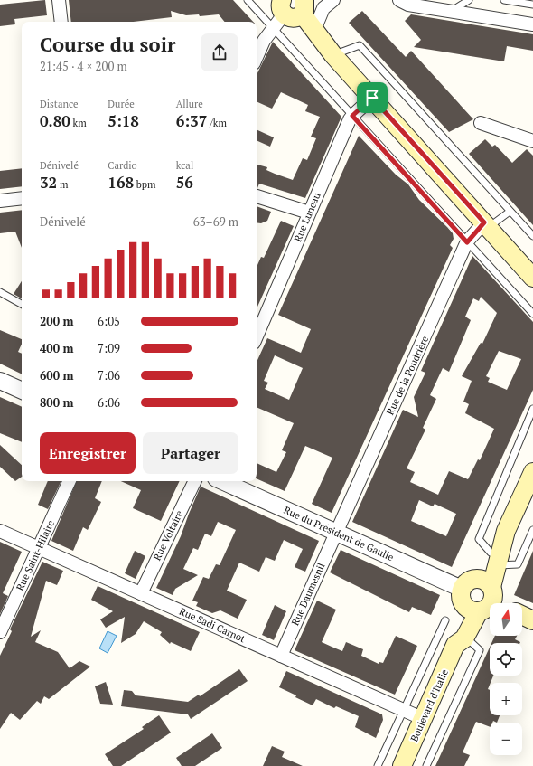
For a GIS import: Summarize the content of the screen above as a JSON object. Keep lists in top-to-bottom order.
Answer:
{
  "streets": {
    "main road": ["Boulevard d'Italie"],
    "street": [
      "Rue Luneau",
      "Rue de la Poudrière",
      "Rue du Président de Gaulle",
      "Rue Voltaire",
      "Rue Saint-Hilaire",
      "Rue Daumesnil",
      "Rue Sadi Carnot"
    ]
  },
  "crossings": [
    ["Rue de la Poudrière", "Rue du Président de Gaulle"],
    ["Rue de la Poudrière", "Rue Daumesnil"],
    ["Rue du Président de Gaulle", "Rue Daumesnil"],
    ["Rue du Président de Gaulle", "Boulevard d'Italie"],
    ["Rue Voltaire", "Rue Sadi Carnot"],
    ["Rue Saint-Hilaire", "Rue Sadi Carnot"],
    ["Rue Daumesnil", "Rue Sadi Carnot"],
    ["Rue Sadi Carnot", "Boulevard d'Italie"]
  ],
  "north": "top",
  "page": {
    "heading": ["Course du soir", "21:45 · 4 × 200 m"],
    "stats": [
      ["Distance", "0.80 km"],
      ["Durée", "5:18"],
      ["Allure", "6:37 /km"],
      ["Dénivelé", "32 m"],
      ["Cardio", "168 bpm"],
      ["kcal", "56"]
    ],
    "chart": ["Dénivelé", "63–69 m"],
    "list": [
      {
        "name": "200 m",
        "note": "6:05"
      },
      {
        "name": "400 m",
        "note": "7:09"
      },
      {
        "name": "600 m",
        "note": "7:06"
      },
      {
        "name": "800 m",
        "note": "6:06"
      }
    ],
    "buttons": ["Enregistrer", "Partager"],
    "map_buttons": ["+", "−"]
  }
}
